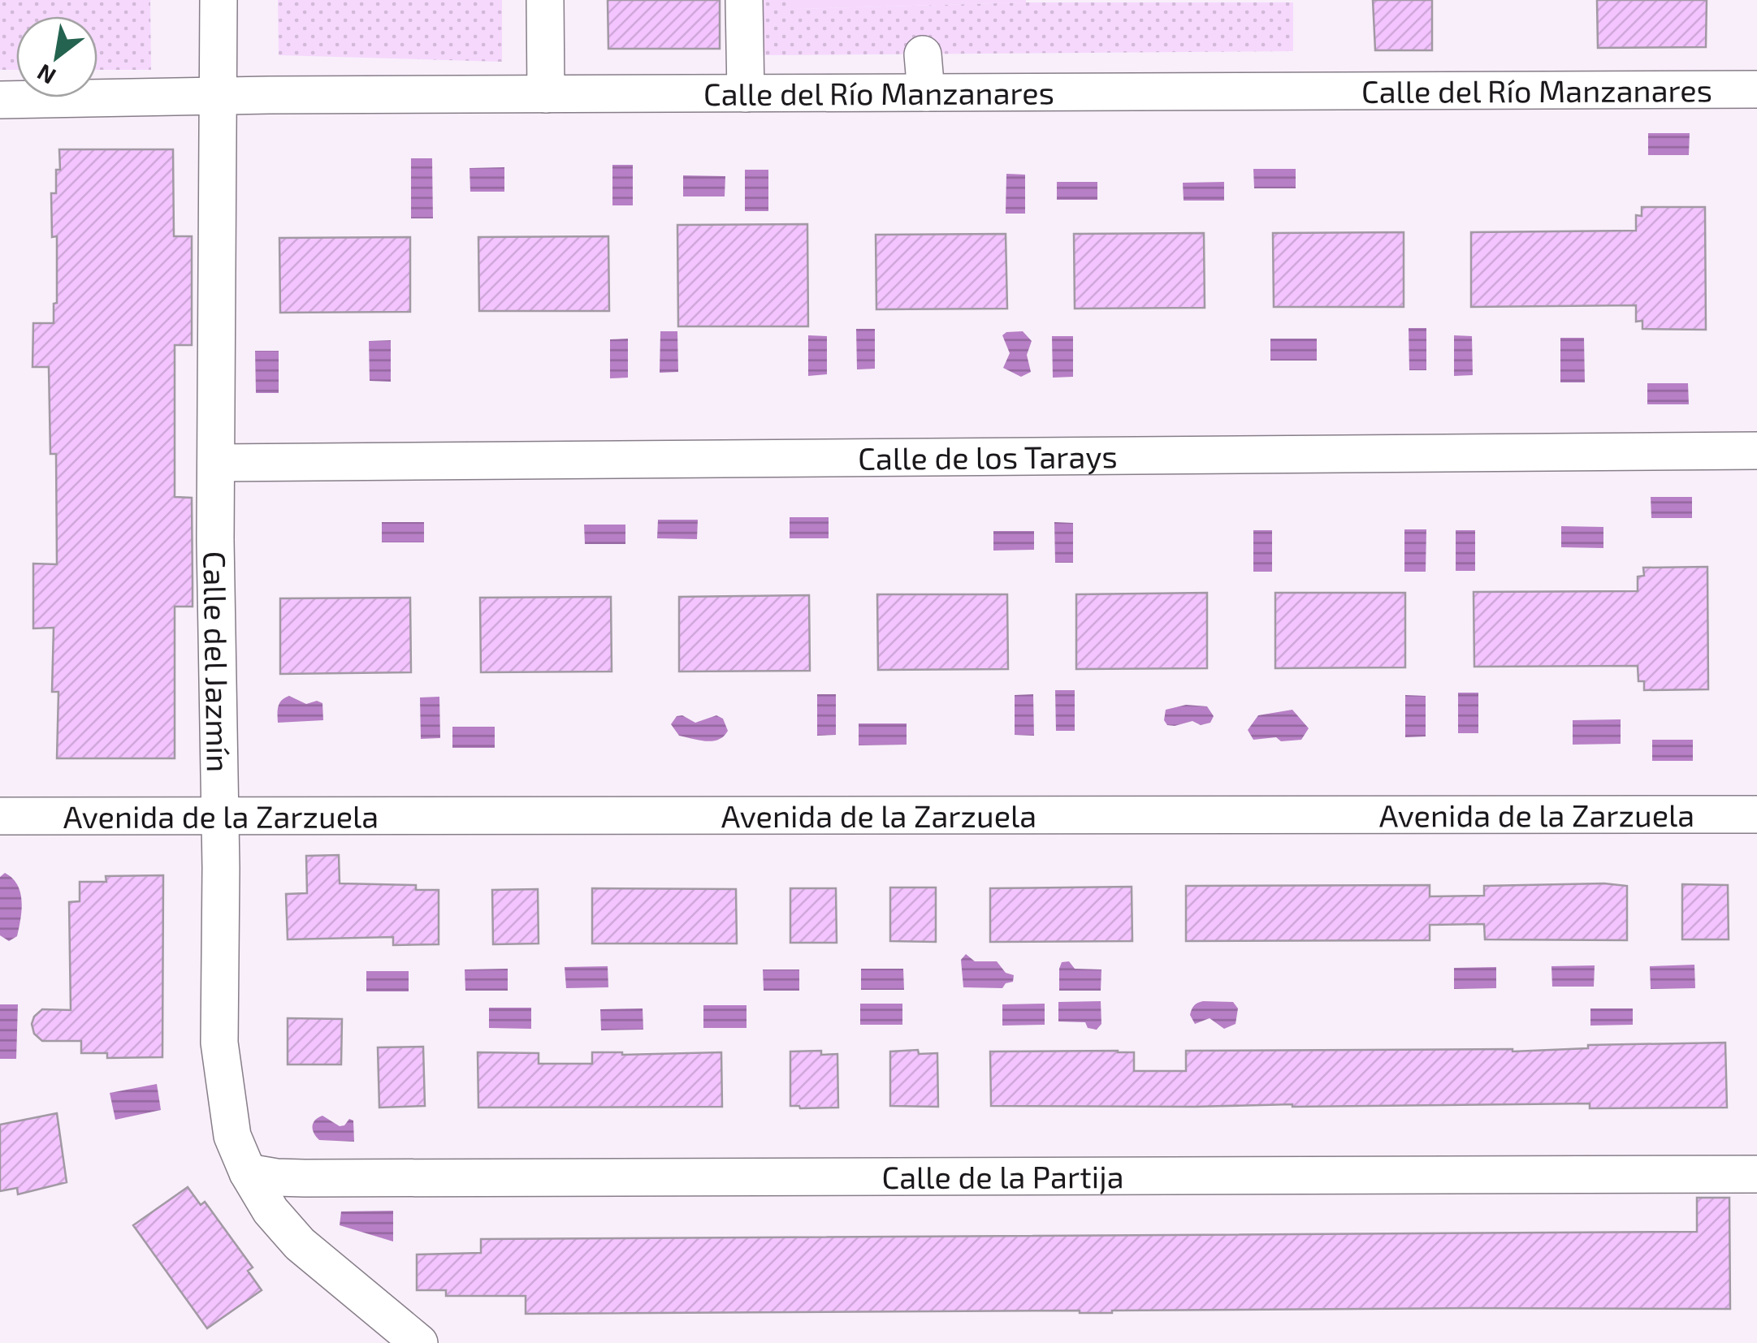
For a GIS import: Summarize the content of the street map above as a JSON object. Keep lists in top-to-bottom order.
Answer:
{
  "streets": {
    "street": [
      "Calle del Río Manzanares",
      "Calle de los Tarays",
      "Calle del Jazmín",
      "Avenida de la Zarzuela",
      "Calle de la Partija"
    ]
  },
  "crossings": [
    ["Calle del Río Manzanares", "Calle del Jazmín"],
    ["Calle de los Tarays", "Calle del Jazmín"],
    ["Calle del Jazmín", "Avenida de la Zarzuela"],
    ["Calle del Jazmín", "Calle de la Partija"]
  ],
  "north": "bottom left"
}
